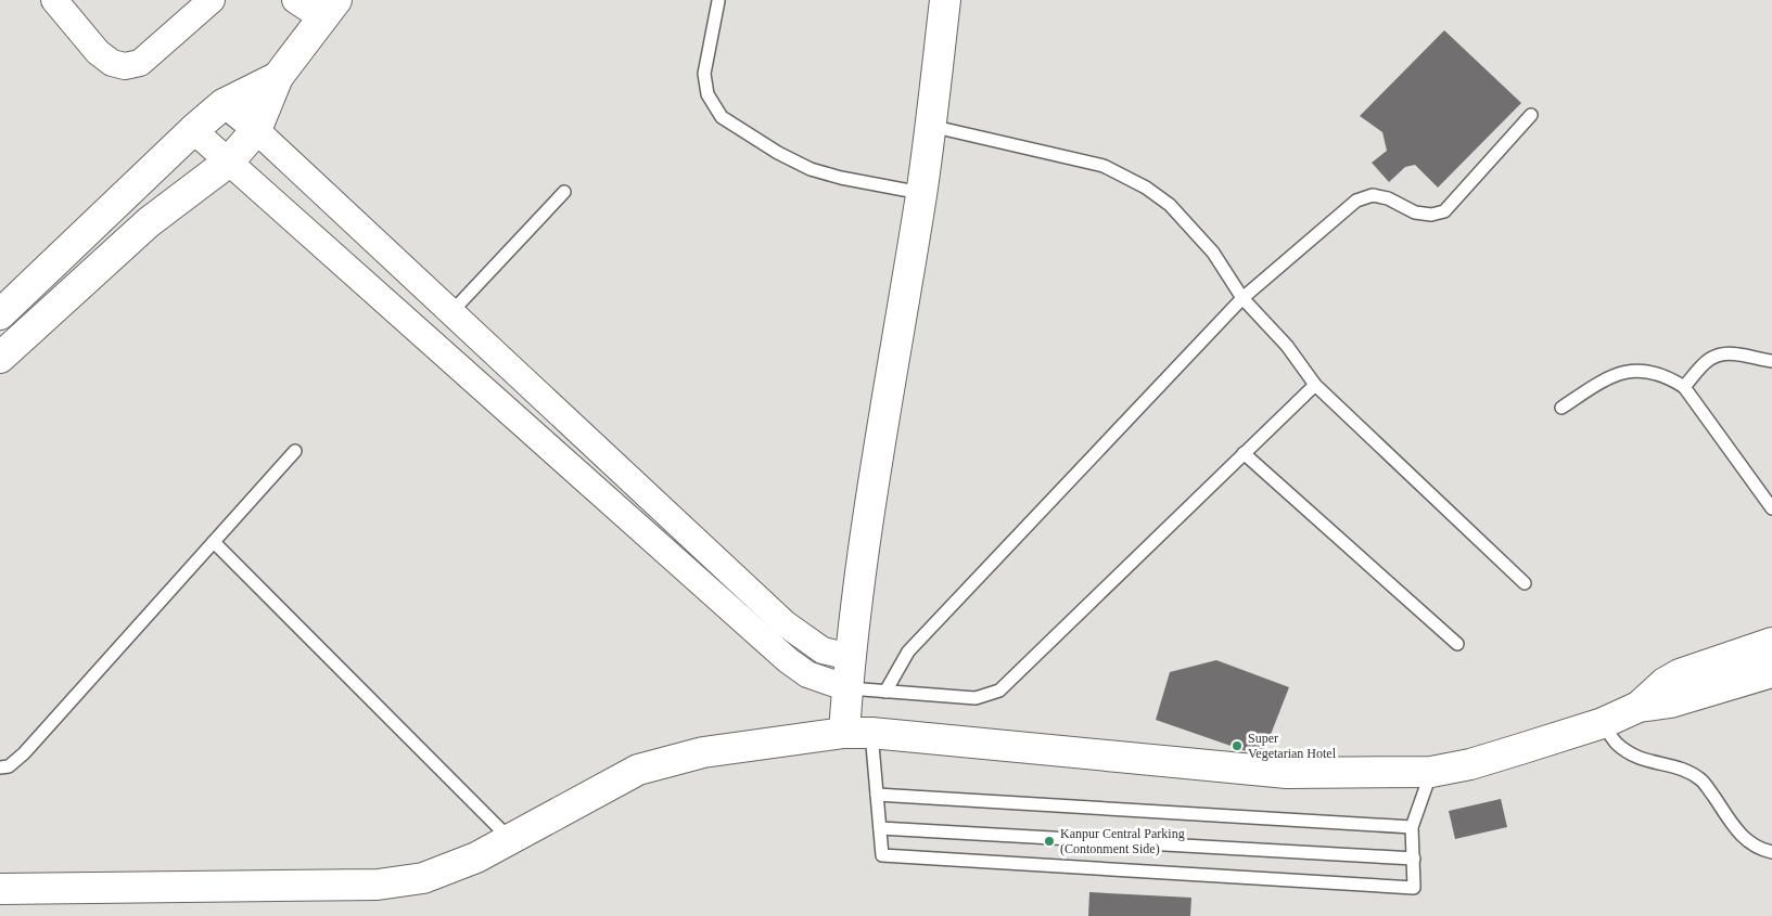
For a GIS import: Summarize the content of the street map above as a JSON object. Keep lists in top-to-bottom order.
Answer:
{
  "places": ["Super Vegetarian Hotel", "Kanpur Central Parking (Contonment Side)"]
}
